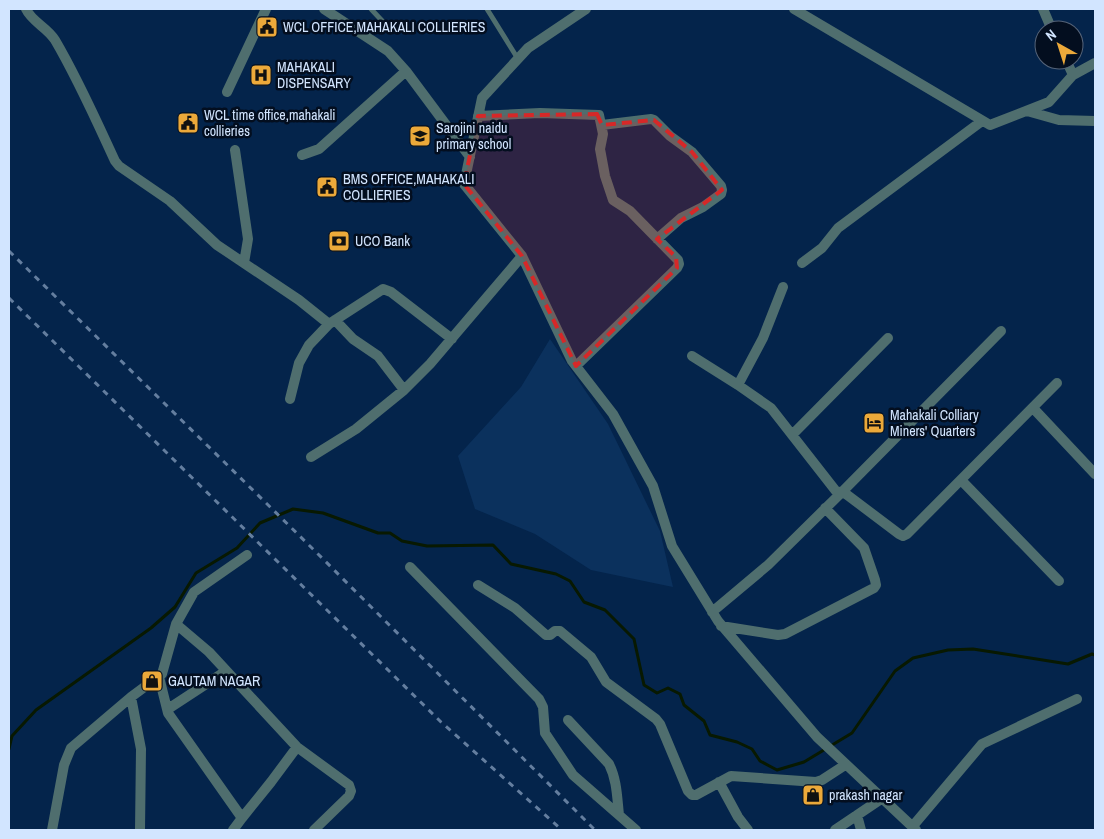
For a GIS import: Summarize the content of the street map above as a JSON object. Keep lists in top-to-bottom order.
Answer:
{
  "places": {
    "public building": ["WCL OFFICE,MAHAKALI COLLIERIES", "WCL time office,mahakali collieries", "BMS OFFICE,MAHAKALI COLLIERIES"],
    "hospital": ["MAHAKALI DISPENSARY"],
    "school or university": ["Sarojini naidu primary school"],
    "bank": ["UCO Bank"],
    "hotel": ["Mahakali Colliary Miners' Quarters"],
    "shop": ["GAUTAM NAGAR", "prakash nagar"]
  },
  "north": "top left"
}
